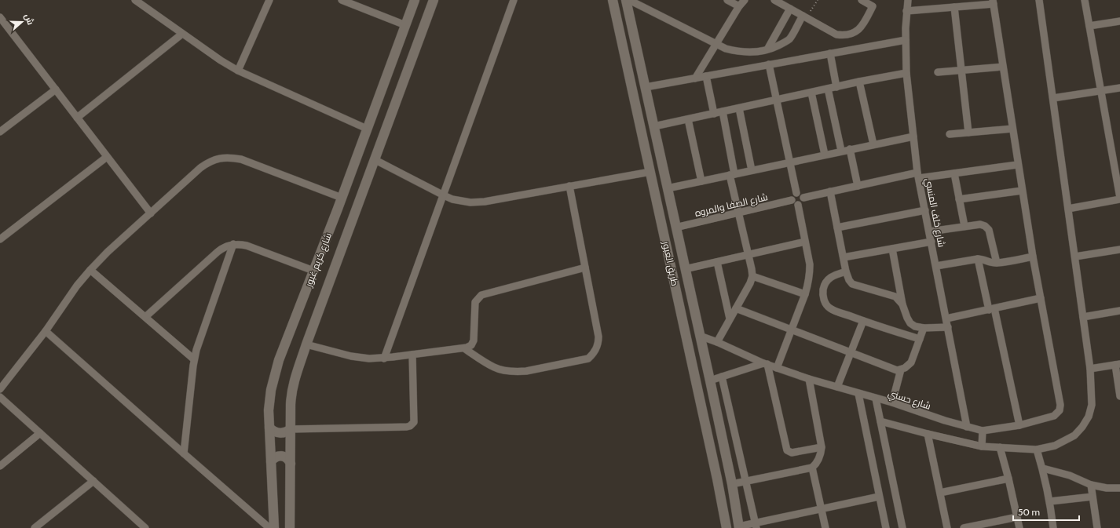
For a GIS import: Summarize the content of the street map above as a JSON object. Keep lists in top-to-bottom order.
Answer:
{
  "streets": {
    "street": [
      "شارع الصفا والمروه",
      "شارع خلف المنسي",
      "شارع كريم غبور",
      "طريق العبور",
      "شارع حسني"
    ]
  },
  "crossings": [
    ["شارع الصفا والمروه", "طريق العبور"],
    ["شارع خلف المنسي", "شارع حسني"],
    ["طريق العبور", "شارع حسني"]
  ],
  "scale_bar": "50 m",
  "north": "right"
}
